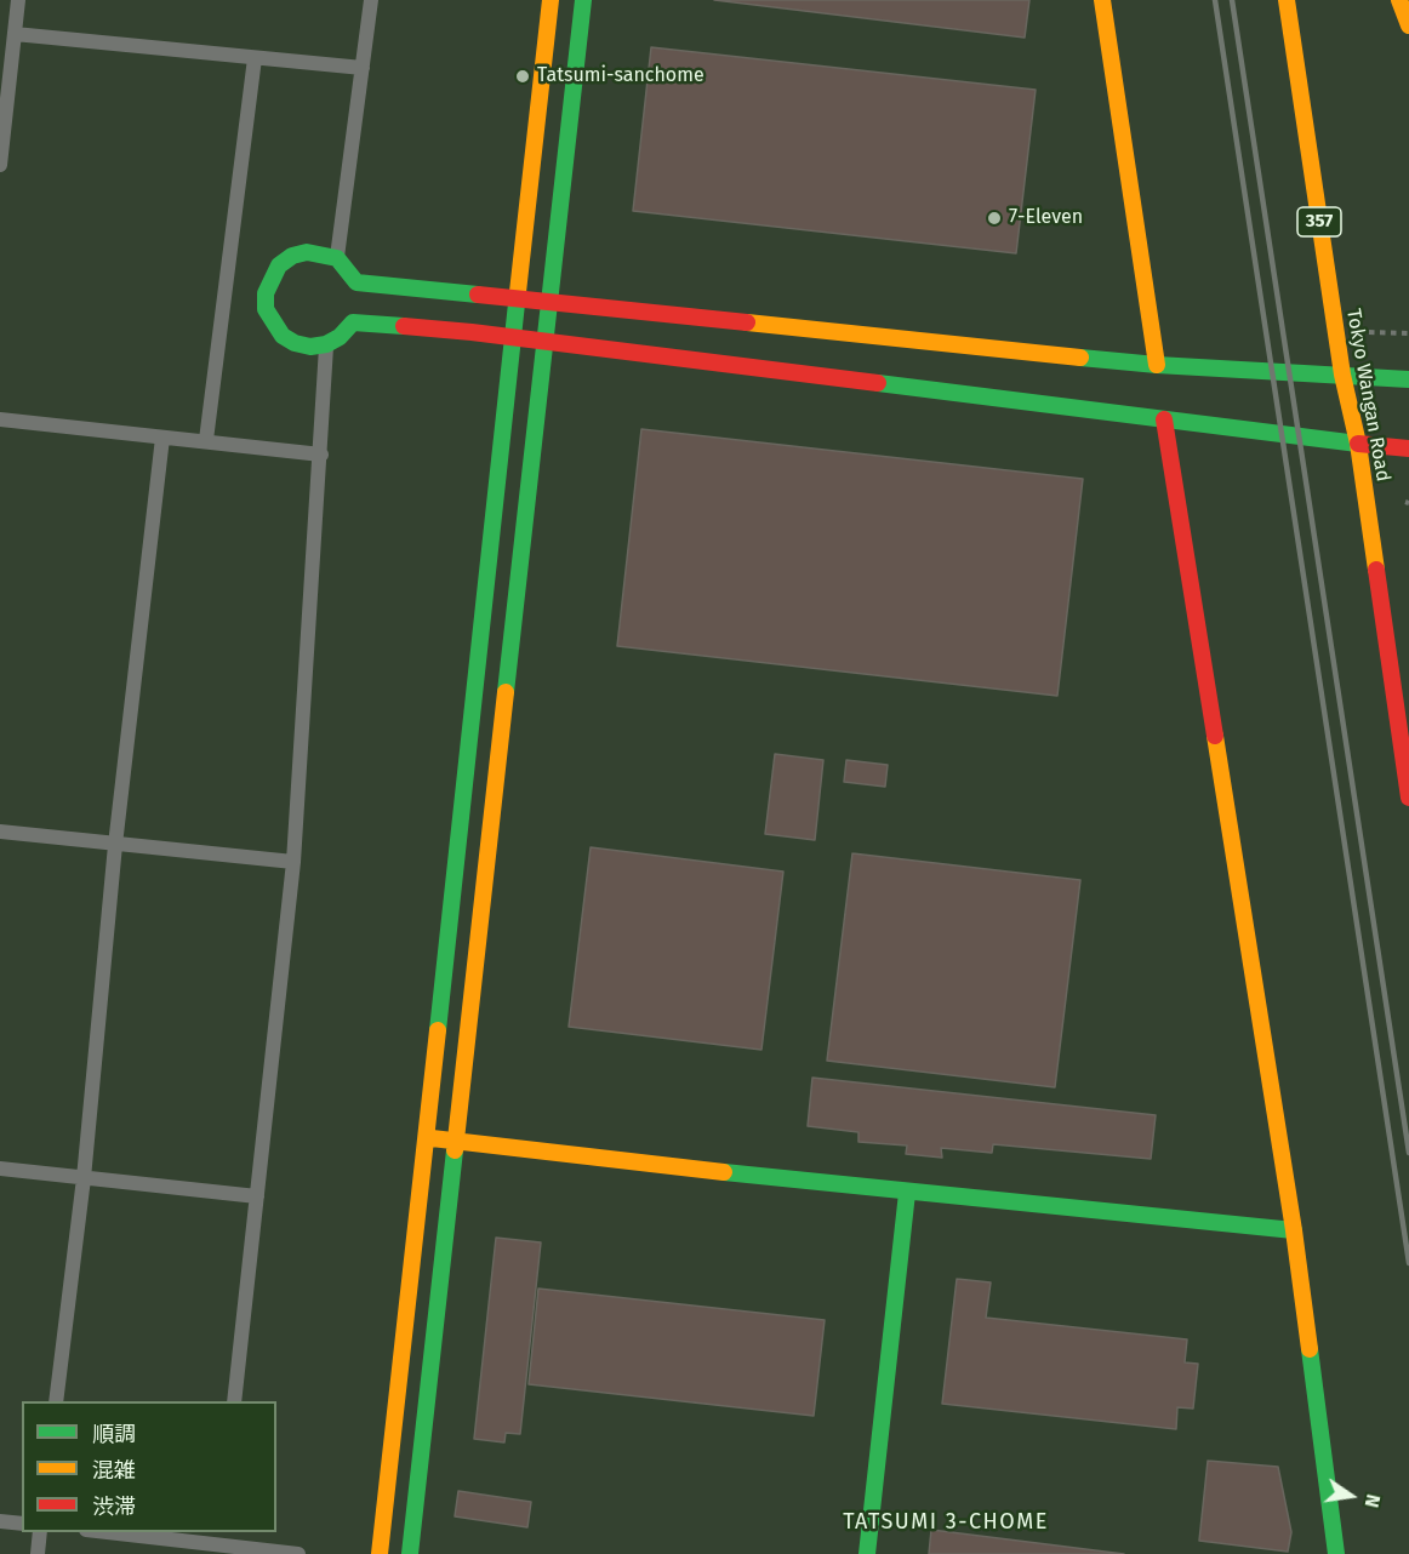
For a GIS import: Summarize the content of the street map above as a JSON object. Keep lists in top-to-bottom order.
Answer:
{
  "streets": {
    "main road": ["357", "Tokyo Wangan Road"]
  },
  "districts": ["TATSUMI 3-CHOME"],
  "places": ["Tatsumi-sanchome", "7-Eleven"],
  "legend": ["順調", "混雑", "渋滞"],
  "north": "right"
}
